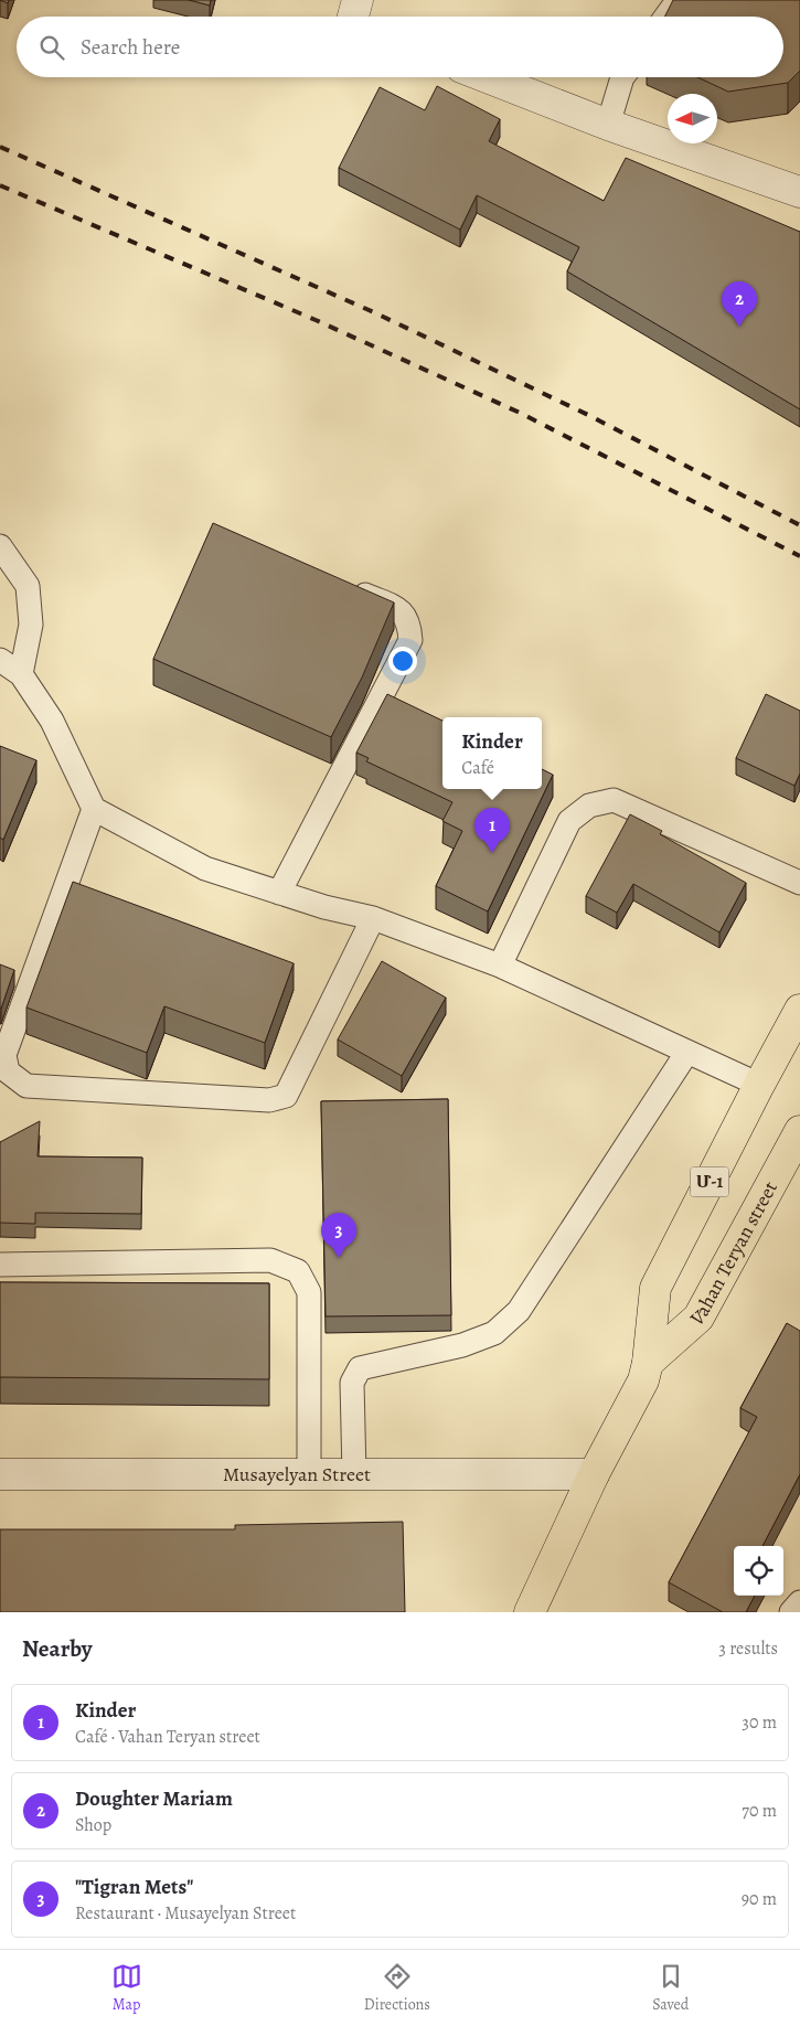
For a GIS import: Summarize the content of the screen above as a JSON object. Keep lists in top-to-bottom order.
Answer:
{
  "streets": {
    "highway": ["Մ-1", "Vahan Teryan street"],
    "street": ["Musayelyan Street"]
  },
  "crossings": [
    ["Vahan Teryan street", "Musayelyan Street"]
  ],
  "north": "left",
  "page": {
    "search": "Search here",
    "pins": ["2", "1", "3"],
    "popup": ["Kinder", "Café"],
    "heading": ["Nearby", "3 results"],
    "list": [
      {
        "mark": "1",
        "name": "Kinder",
        "note": "Café · Vahan Teryan street",
        "value": "30 m"
      },
      {
        "mark": "2",
        "name": "Doughter Mariam",
        "note": "Shop",
        "value": "70 m"
      },
      {
        "mark": "3",
        "name": "\"Tigran Mets\"",
        "note": "Restaurant · Musayelyan Street",
        "value": "90 m"
      }
    ],
    "nav": ["Map", "Directions", "Saved"]
  }
}
